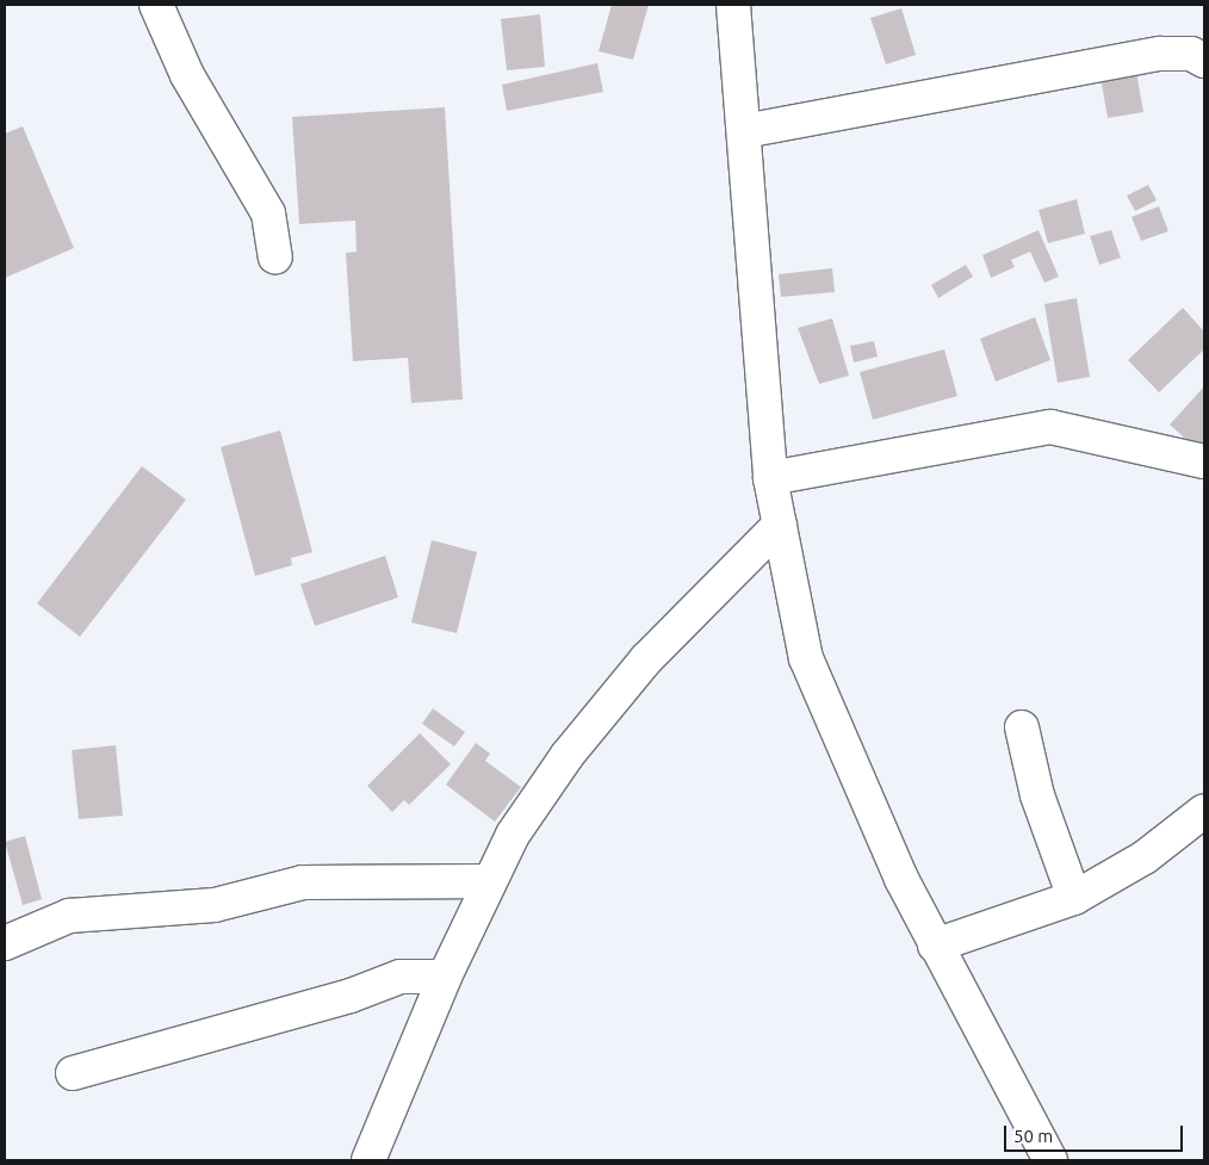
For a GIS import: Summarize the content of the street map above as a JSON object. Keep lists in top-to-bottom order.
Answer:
{
  "scale_bar": "50 m"
}
